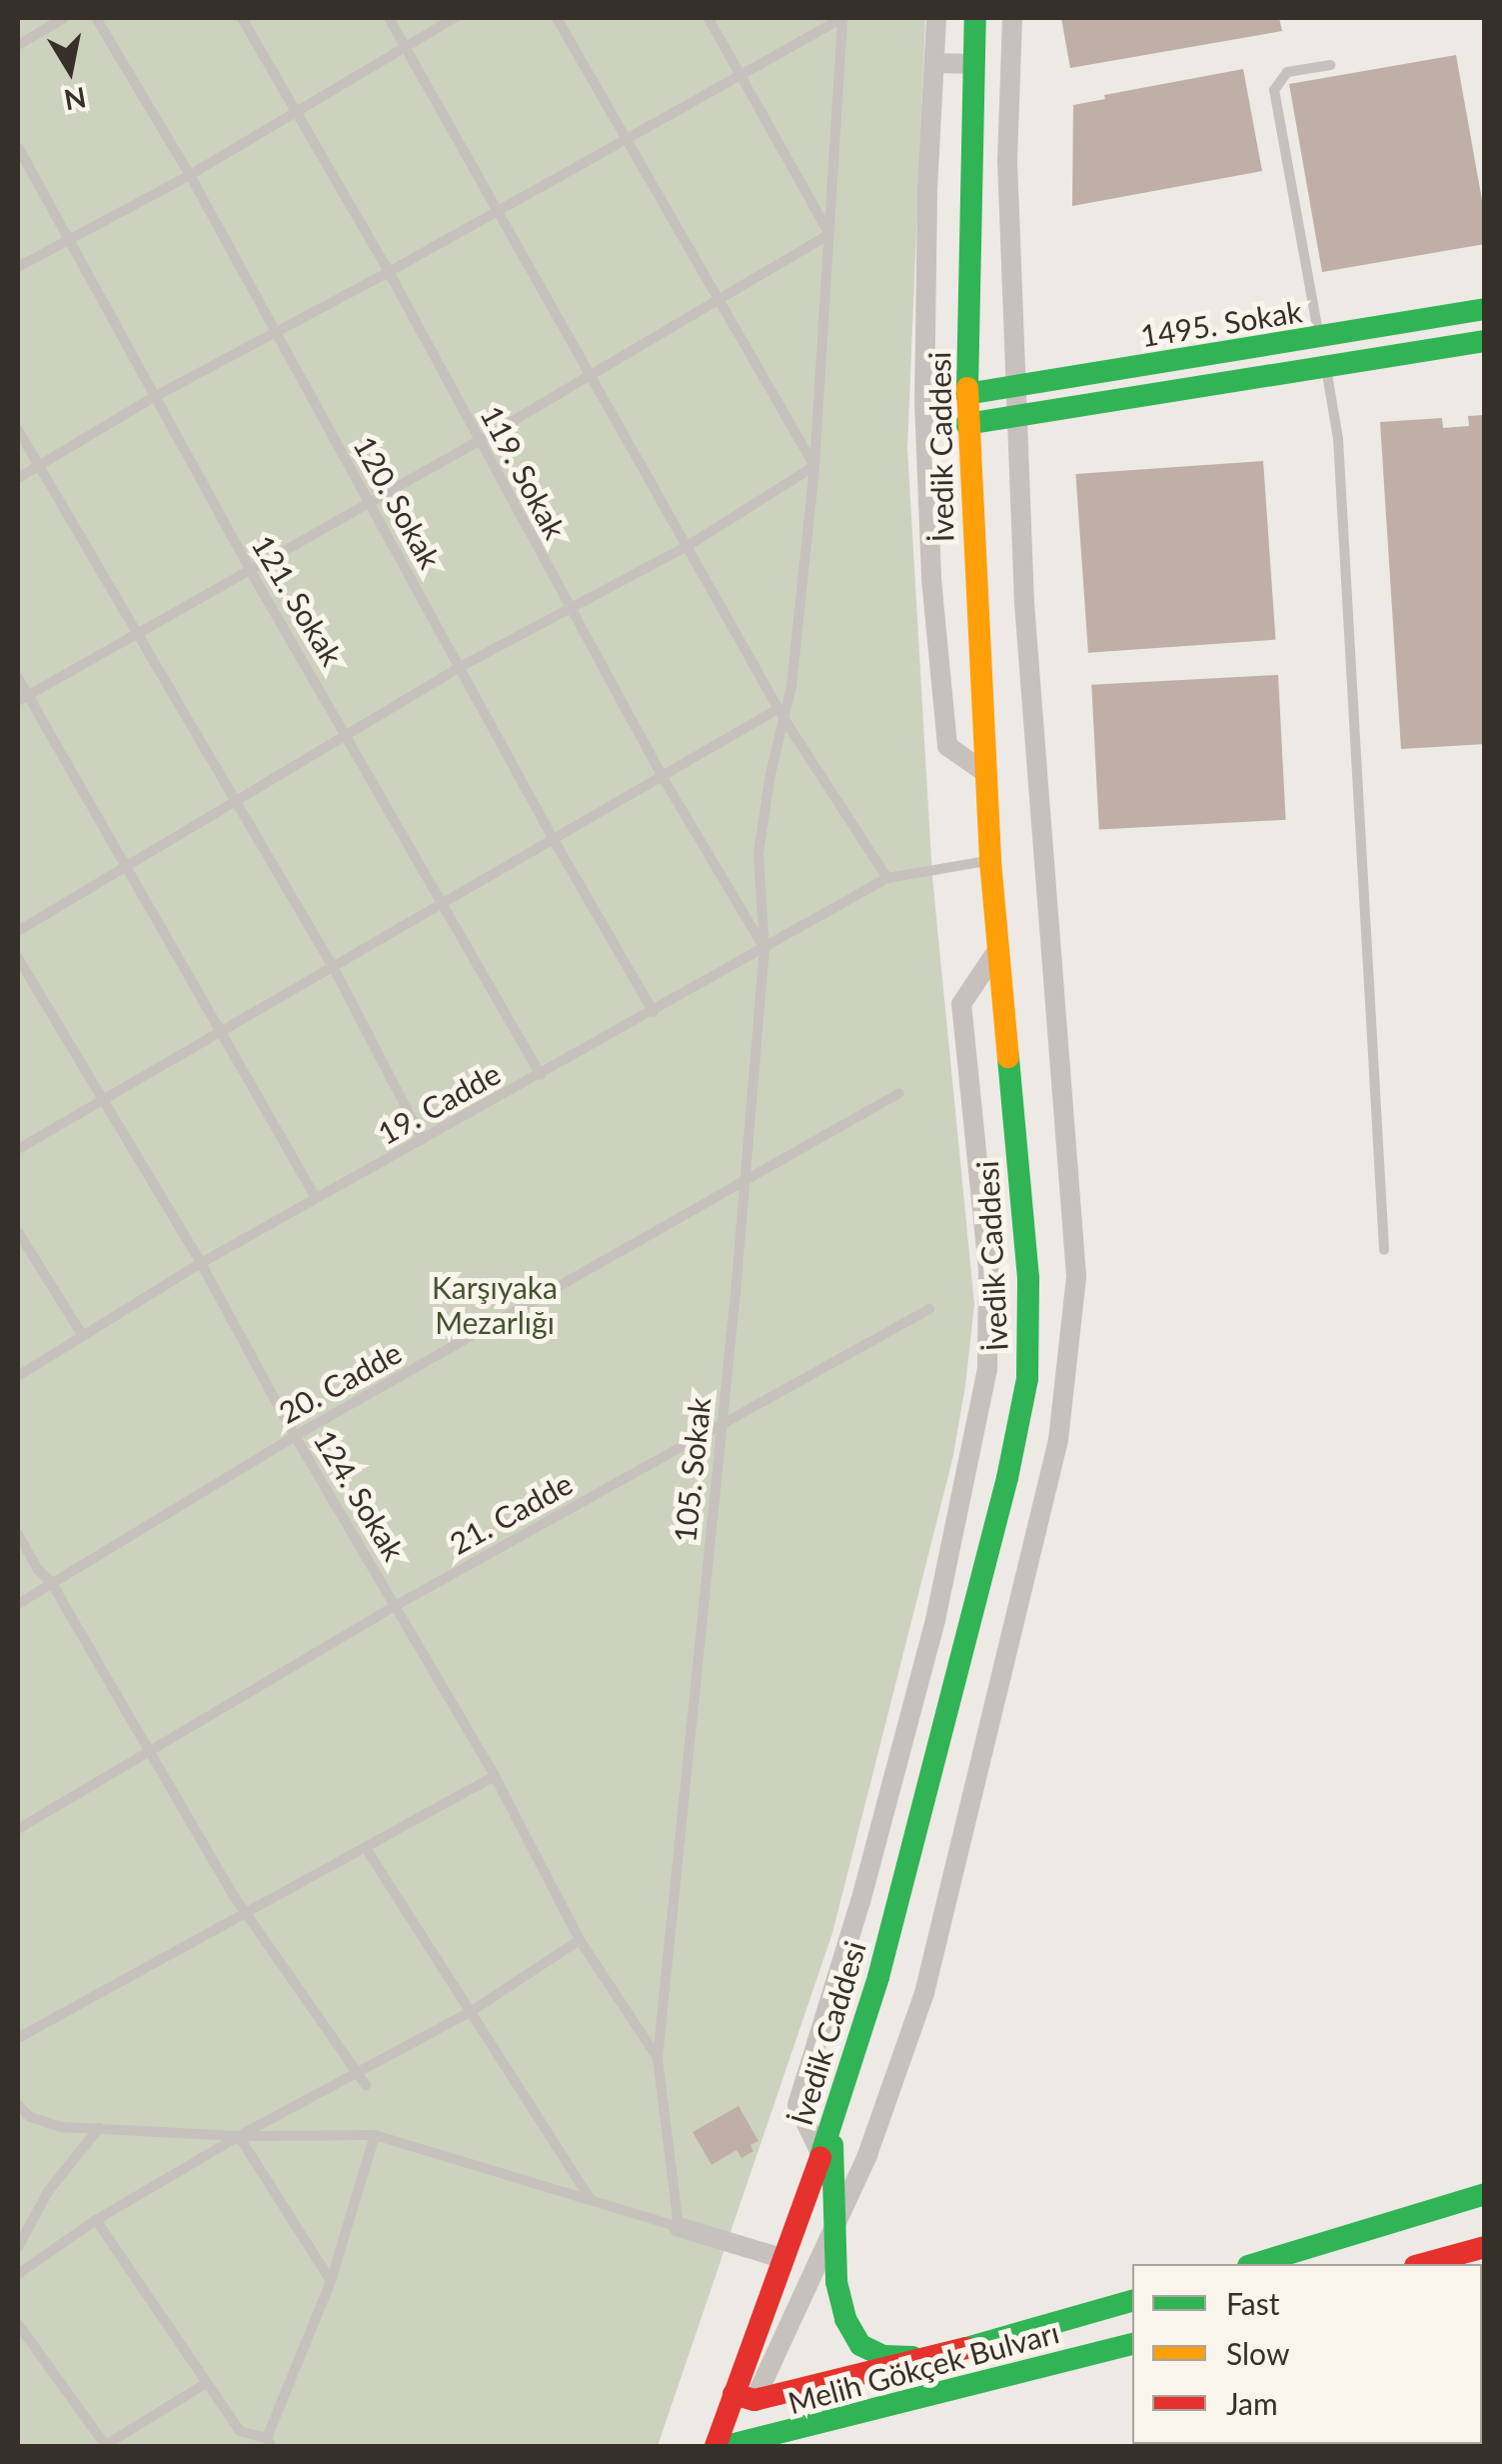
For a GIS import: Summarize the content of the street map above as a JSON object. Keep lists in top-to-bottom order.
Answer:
{
  "streets": {
    "main road": ["1495. Sokak", "İvedik Caddesi", "Melih Gökçek Bulvarı"],
    "lane": [
      "119. Sokak",
      "120. Sokak",
      "121. Sokak",
      "19. Cadde",
      "20. Cadde",
      "105. Sokak",
      "124. Sokak",
      "21. Cadde"
    ]
  },
  "crossings": [
    ["1495. Sokak", "İvedik Caddesi"],
    ["İvedik Caddesi", "Melih Gökçek Bulvarı"],
    ["119. Sokak", "19. Cadde"],
    ["119. Sokak", "105. Sokak"],
    ["120. Sokak", "19. Cadde"],
    ["121. Sokak", "19. Cadde"],
    ["19. Cadde", "105. Sokak"],
    ["19. Cadde", "124. Sokak"],
    ["20. Cadde", "105. Sokak"],
    ["20. Cadde", "124. Sokak"],
    ["105. Sokak", "124. Sokak"],
    ["105. Sokak", "21. Cadde"],
    ["124. Sokak", "21. Cadde"]
  ],
  "parks": ["Karşıyaka Mezarlığı"],
  "legend": ["Fast", "Slow", "Jam"],
  "north": "bottom"
}
